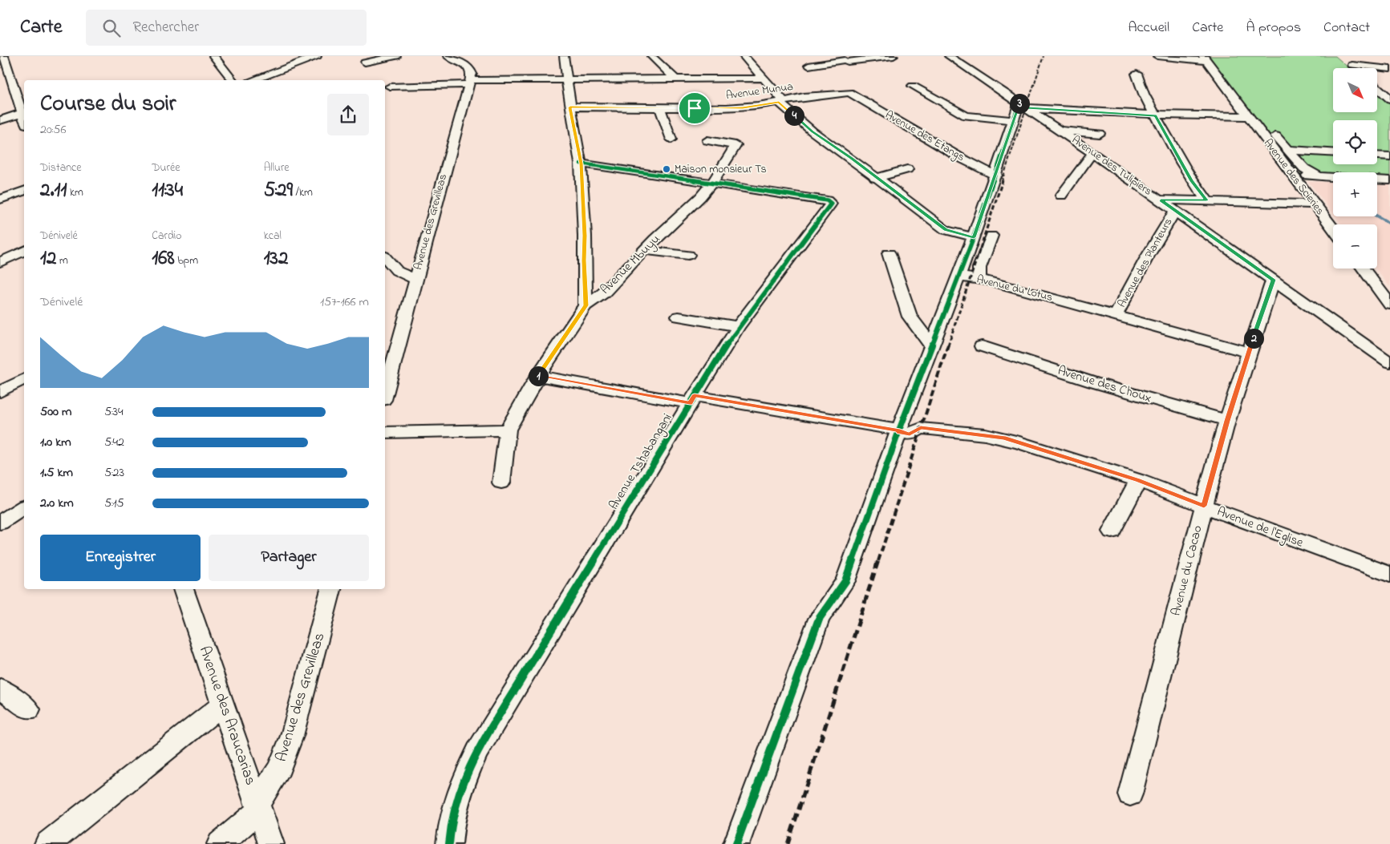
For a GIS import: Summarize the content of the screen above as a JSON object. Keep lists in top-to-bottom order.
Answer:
{
  "streets": {
    "street": [
      "Avenue Munua",
      "Avenue des Etangs",
      "Avenue des Tulipiers",
      "Avenue des Scieries",
      "Avenue des Grevilleas",
      "Avenue des Planteurs",
      "Avenue Mbuyu",
      "Avenue du Lotus",
      "Avenue des Choux",
      "Avenue Tshabangani",
      "Avenue de l'Eglise",
      "Avenue du Cacao",
      "Avenue des Araucarias"
    ]
  },
  "crossings": [
    ["Avenue Munua", "Avenue des Etangs"],
    ["Avenue des Tulipiers", "Avenue des Planteurs"],
    ["Avenue des Tulipiers", "Avenue du Cacao"],
    ["Avenue des Grevilleas", "Avenue des Araucarias"],
    ["Avenue des Planteurs", "Avenue du Lotus"],
    ["Avenue Mbuyu", "Avenue Tshabangani"],
    ["Avenue Mbuyu", "Avenue de l'Eglise"],
    ["Avenue du Lotus", "Avenue du Cacao"],
    ["Avenue des Choux", "Avenue du Cacao"],
    ["Avenue Tshabangani", "Avenue de l'Eglise"],
    ["Avenue de l'Eglise", "Avenue du Cacao"]
  ],
  "places": ["Maison monsieur Ts"],
  "north": "bottom right",
  "page": {
    "header": "Carte",
    "search": "Rechercher",
    "nav": [
      "Accueil",
      "Carte",
      "À propos",
      "Contact"
    ],
    "map_buttons": ["+", "−"],
    "heading": ["Course du soir", "20:56"],
    "pins": [
      "3",
      "4",
      "2",
      "1"
    ],
    "stats": [
      ["Distance", "2.11 km"],
      ["Durée", "11:34"],
      ["Allure", "5:29 /km"],
      ["Dénivelé", "12 m"],
      ["Cardio", "168 bpm"],
      ["kcal", "132"]
    ],
    "chart": ["Dénivelé", "157–166 m"],
    "list": [
      {
        "name": "500 m",
        "note": "5:34"
      },
      {
        "name": "1.0 km",
        "note": "5:42"
      },
      {
        "name": "1.5 km",
        "note": "5:23"
      },
      {
        "name": "2.0 km",
        "note": "5:15"
      }
    ],
    "buttons": ["Enregistrer", "Partager"]
  }
}
